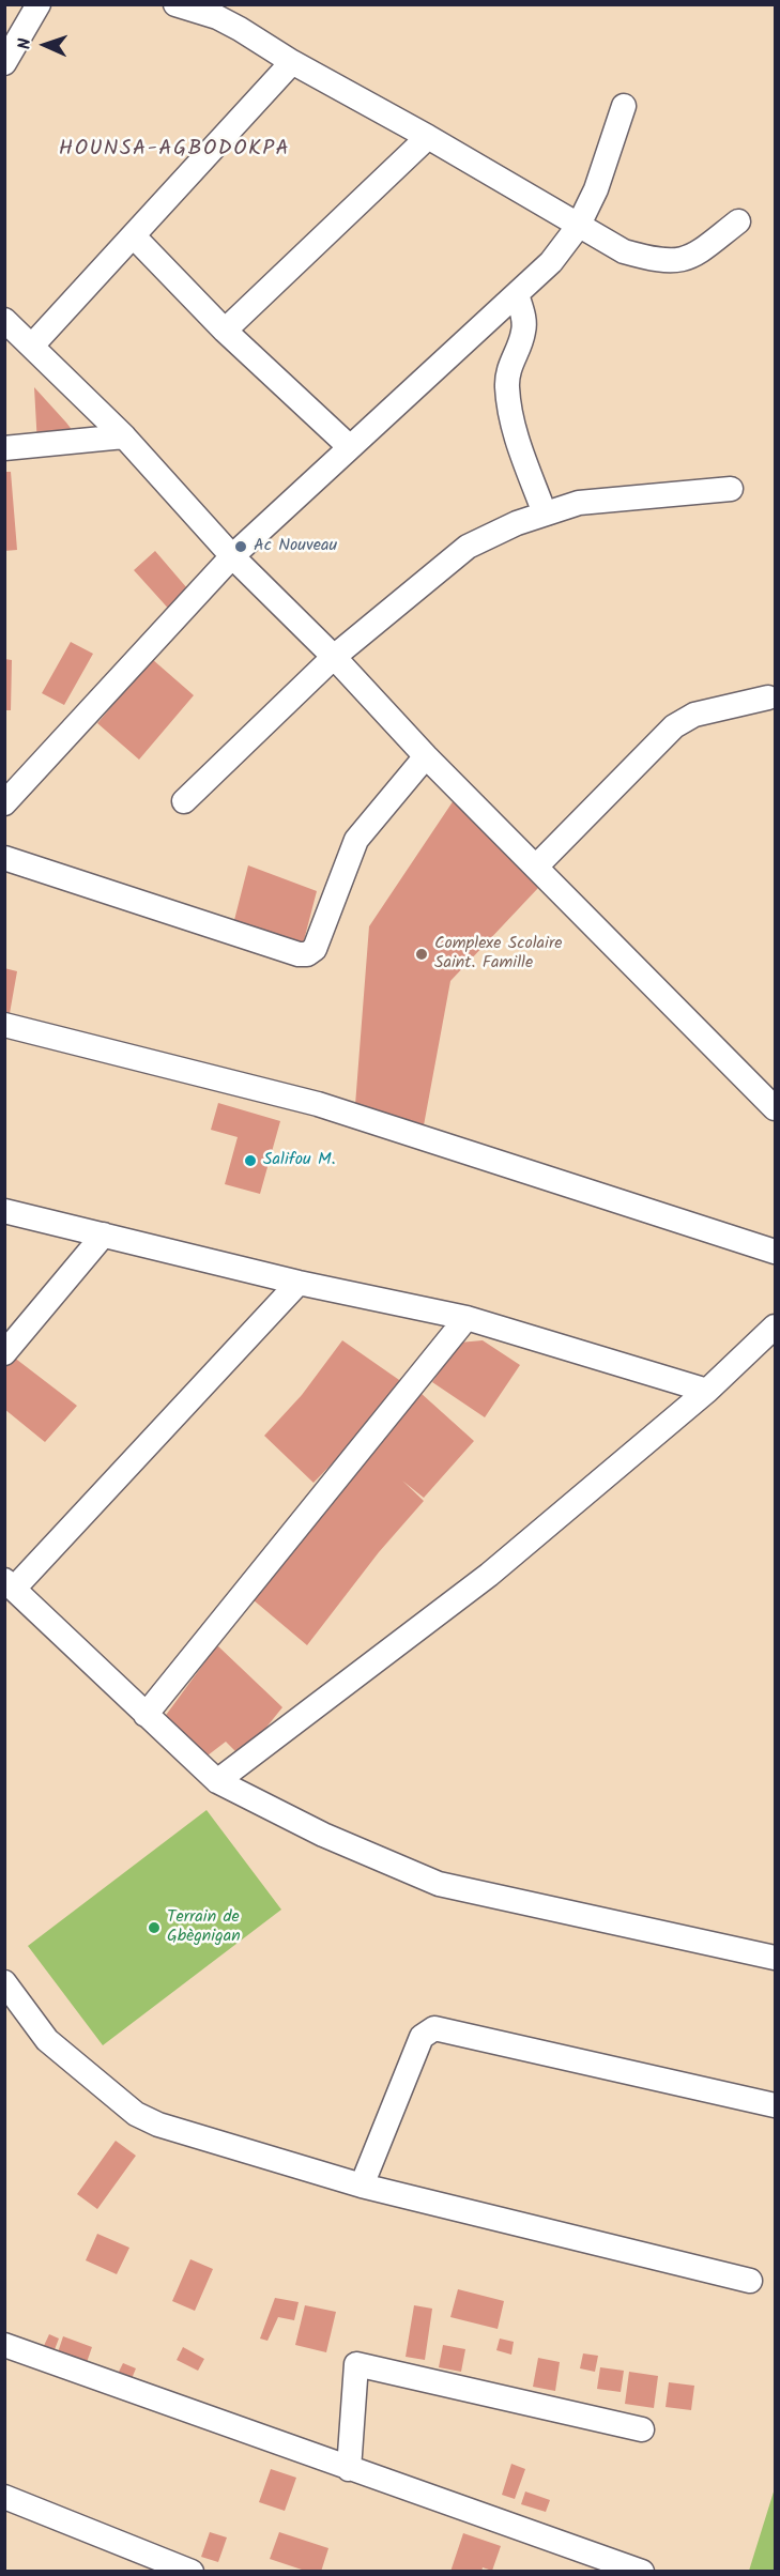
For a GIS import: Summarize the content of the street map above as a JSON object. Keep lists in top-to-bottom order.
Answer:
{
  "districts": ["HOUNSA-AGBODOKPA"],
  "places": [
    "Ac Nouveau",
    "Complexe Scolaire Saint. Famille",
    "Salifou M.",
    "Terrain de Gbègnigan"
  ],
  "north": "left"
}
